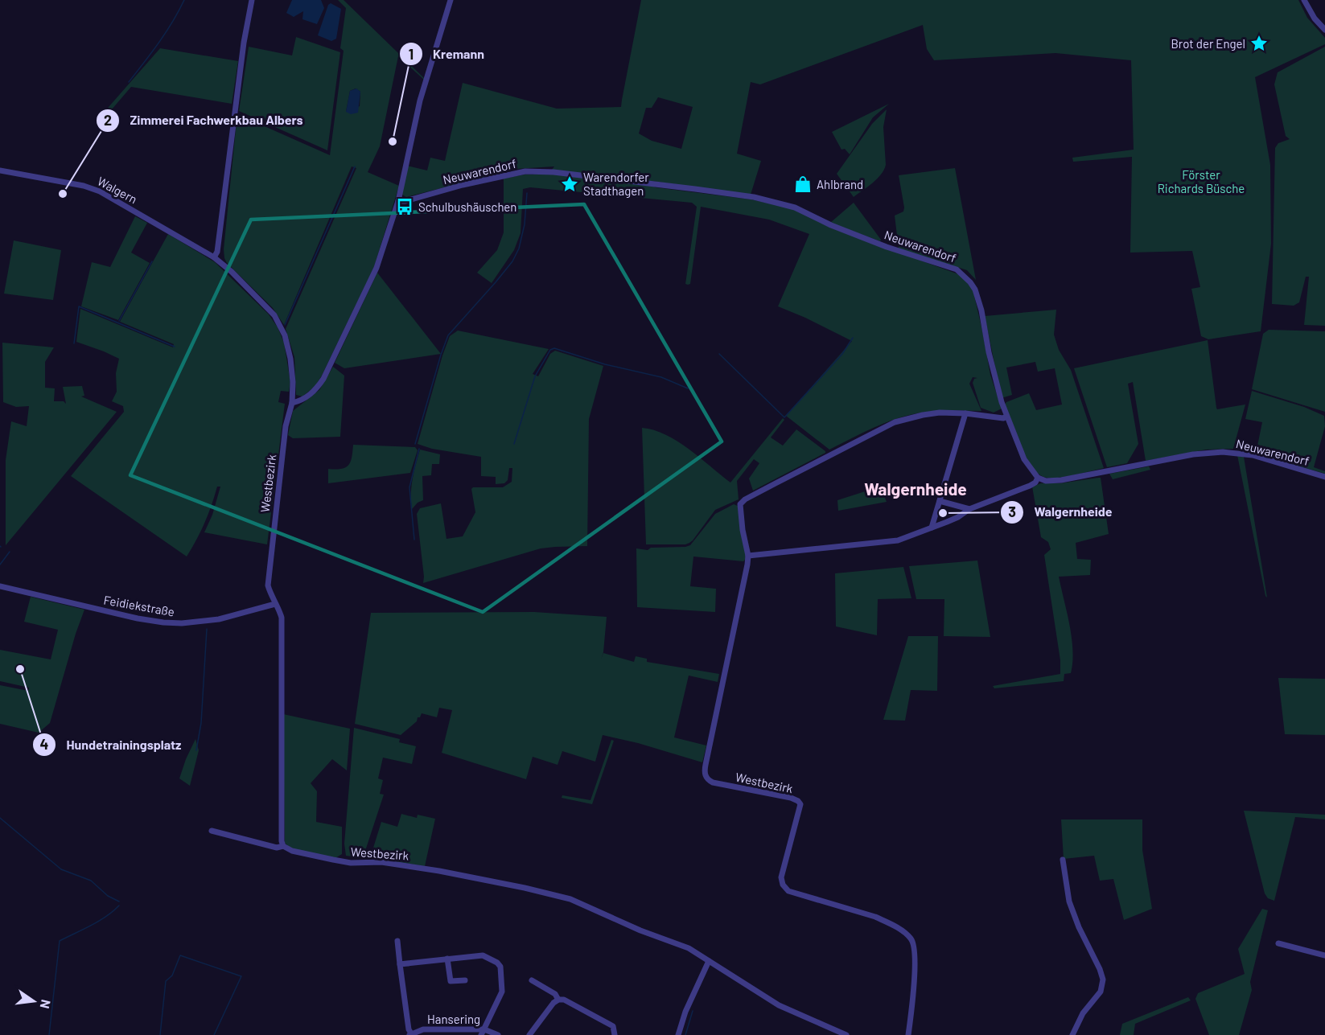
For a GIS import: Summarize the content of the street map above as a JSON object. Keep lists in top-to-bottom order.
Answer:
{
  "streets": {
    "street": [
      "Neuwarendorf",
      "Walgern",
      "Westbezirk",
      "Feidiekstraße",
      "Hansering"
    ]
  },
  "crossings": [
    ["Walgern", "Westbezirk"],
    ["Westbezirk", "Feidiekstraße"]
  ],
  "districts": ["Walgernheide"],
  "parks": ["Förster Richards Büsche"],
  "places": {
    "place": ["Brot der Engel", "Warendorfer Stadthagen"],
    "other": [
      "Kremann",
      "Zimmerei Fachwerkbau Albers",
      "Walgernheide",
      "Hundetrainingsplatz"
    ],
    "shop": ["Ahlbrand"],
    "bus stop": ["Schulbushäuschen"]
  },
  "north": "right"
}
